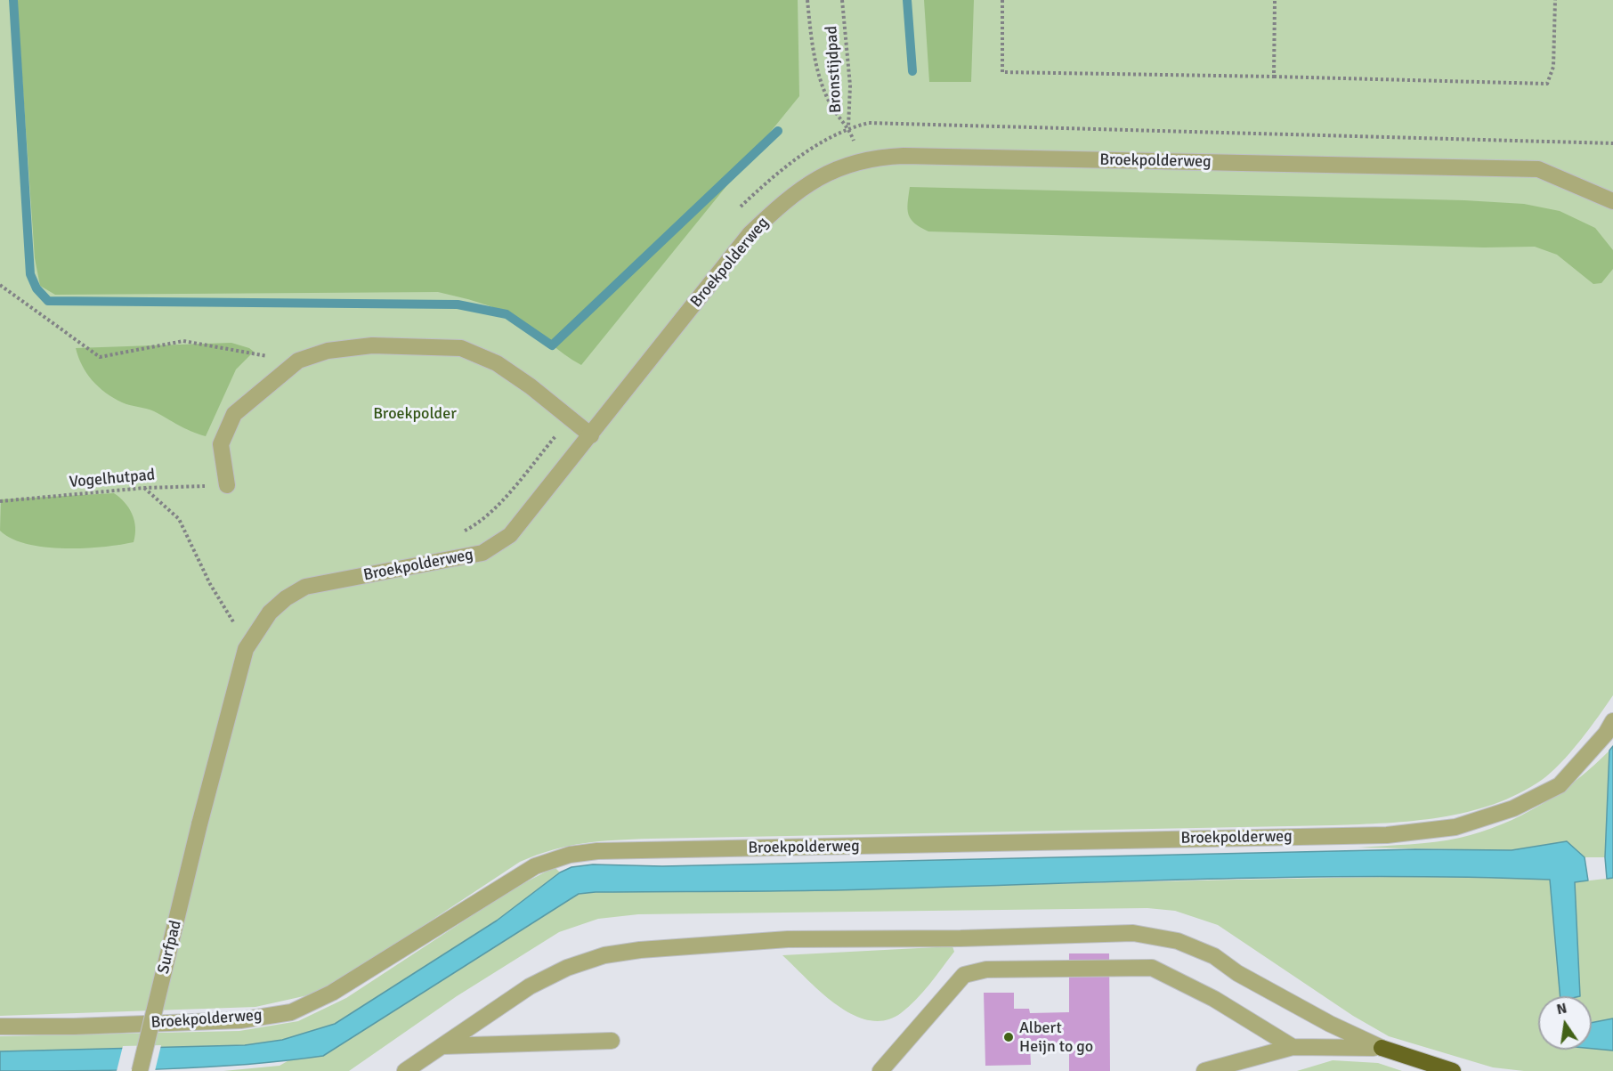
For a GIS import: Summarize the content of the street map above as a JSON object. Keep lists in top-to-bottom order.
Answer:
{
  "streets": {
    "street": ["Broekpolderweg", "Surfpad"],
    "path": ["Bronstijdpad", "Vogelhutpad"]
  },
  "crossings": [
    ["Bronstijdpad", "Broekpolderweg"],
    ["Broekpolderweg", "Surfpad"]
  ],
  "parks": ["Broekpolder"],
  "places": ["Albert Heijn to go"],
  "north": "top"
}
